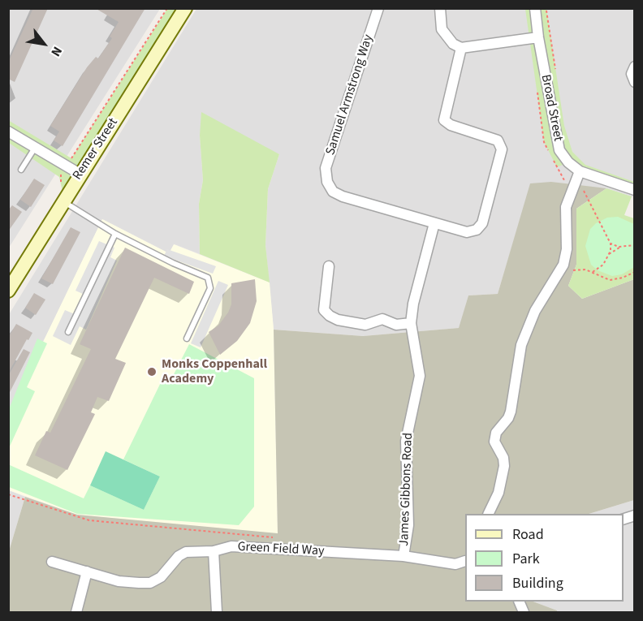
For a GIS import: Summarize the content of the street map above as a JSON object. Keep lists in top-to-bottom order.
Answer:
{
  "streets": {
    "street": [
      "Samuel Armstrong Way",
      "Broad Street",
      "Remer Street",
      "James Gibbons Road",
      "Green Field Way"
    ]
  },
  "crossings": [
    ["Samuel Armstrong Way", "James Gibbons Road"],
    ["James Gibbons Road", "Green Field Way"]
  ],
  "places": ["Monks Coppenhall Academy"],
  "legend": ["Road", "Park", "Building"],
  "north": "bottom right"
}
